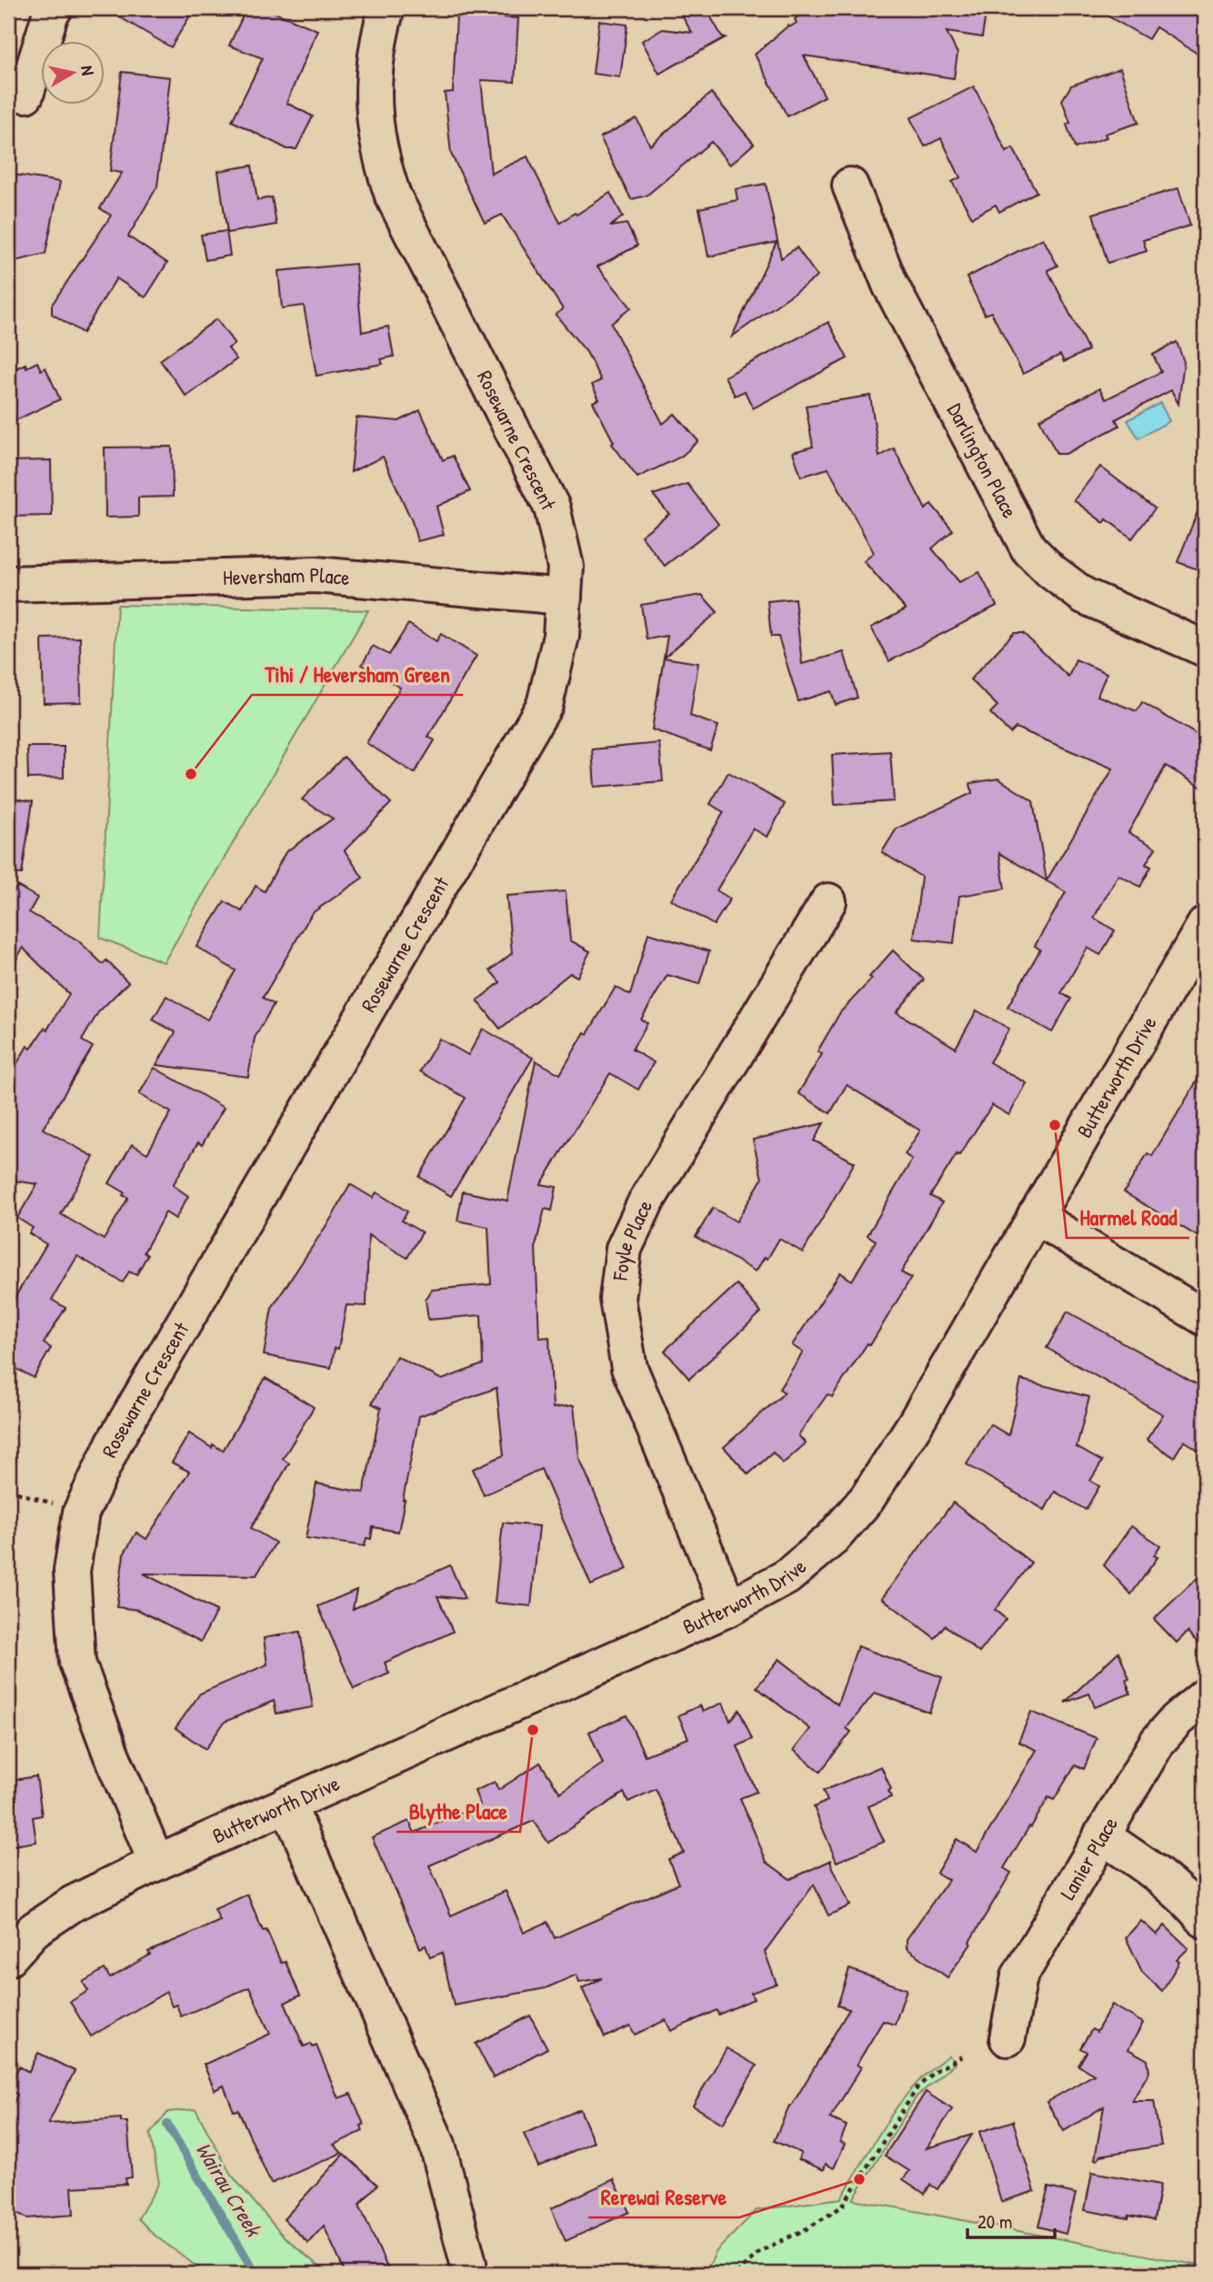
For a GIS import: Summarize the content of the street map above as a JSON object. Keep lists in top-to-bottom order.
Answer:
{
  "streets": {
    "street": [
      "Rosewarne Crescent",
      "Darlington Place",
      "Heversham Place",
      "Butterworth Drive",
      "Foyle Place",
      "Lanier Place"
    ]
  },
  "crossings": [
    ["Rosewarne Crescent", "Heversham Place"],
    ["Rosewarne Crescent", "Butterworth Drive"],
    ["Butterworth Drive", "Foyle Place"]
  ],
  "water": ["Wairau Creek"],
  "places": [
    "Tihi / Heversham Green",
    "Harmel Road",
    "Blythe Place",
    "Rerewai Reserve"
  ],
  "scale_bar": "20 m",
  "north": "right"
}
